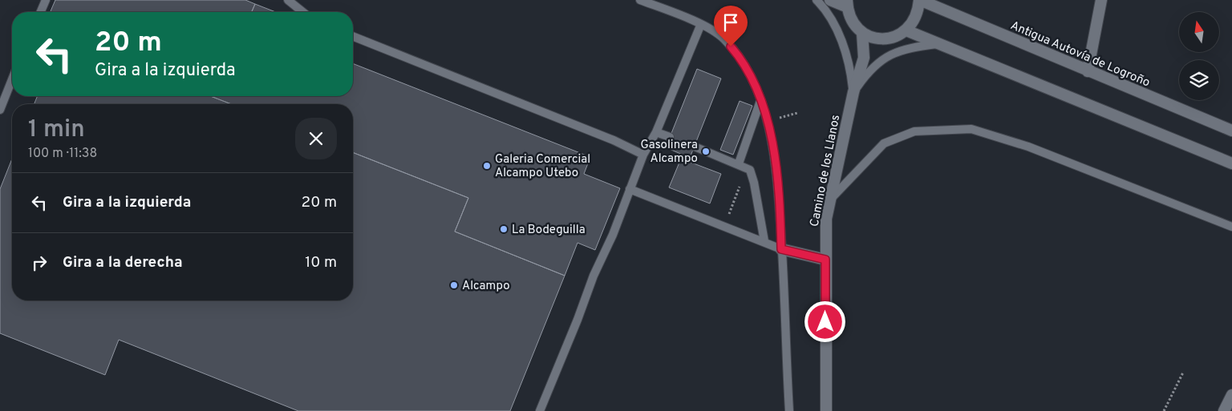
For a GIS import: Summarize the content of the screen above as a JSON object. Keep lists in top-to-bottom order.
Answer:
{
  "streets": {
    "street": ["Antigua Autovía de Logroño", "Camino de los Llanos"]
  },
  "places": [
    "Gasolinera Alcampo",
    "Galeria Comercial Alcampo Utebo",
    "La Bodeguilla",
    "Alcampo"
  ],
  "north": "top",
  "page": {
    "turn": ["20 m", "Gira a la izquierda"],
    "heading": ["1 min", "100 m · 11:38"],
    "list": [
      {
        "name": "Gira a la izquierda",
        "value": "20 m"
      },
      {
        "name": "Gira a la derecha",
        "value": "10 m"
      }
    ]
  }
}
